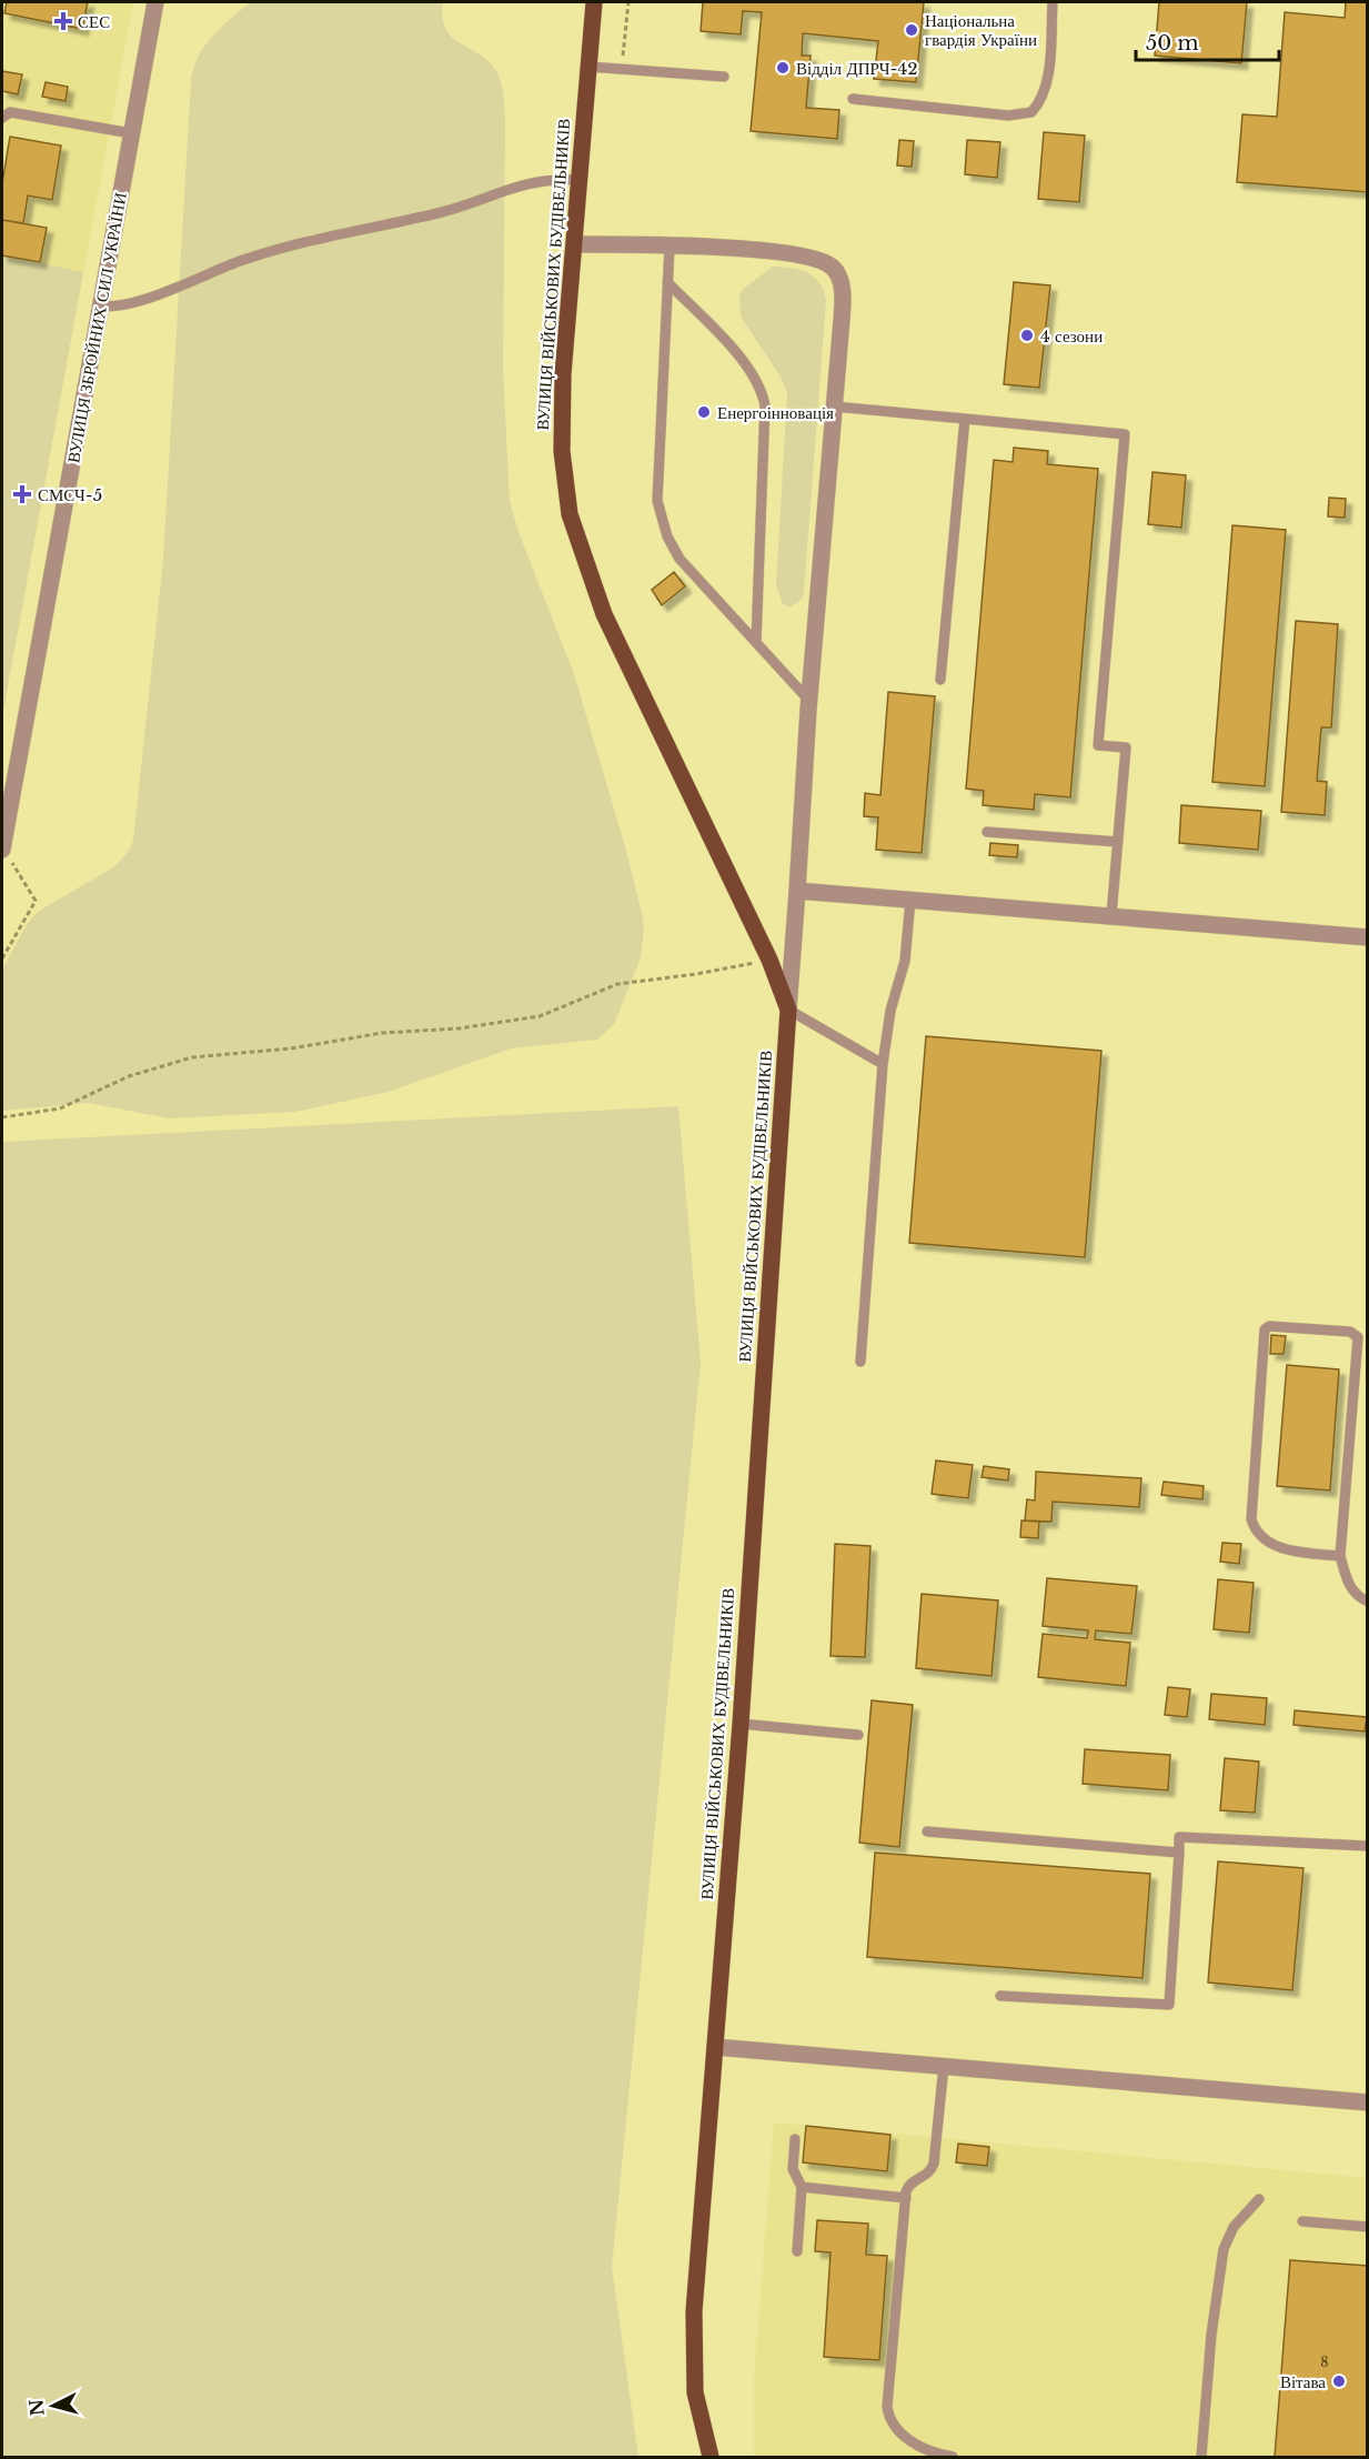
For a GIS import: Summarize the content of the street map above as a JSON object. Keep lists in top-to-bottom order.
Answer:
{
  "streets": {
    "main road": ["ВУЛИЦЯ ВІЙСЬКОВИХ БУДІВЕЛЬНИКІВ"],
    "street": ["ВУЛИЦЯ ЗБРОЙНИХ СИЛ УКРАЇНИ"]
  },
  "places": {
    "health": ["СЕС", "СМСЧ-5"],
    "other": [
      "Національна гвардія України",
      "Відділ ДПРЧ-42",
      "4 сезони",
      "Енергоінновація",
      "Вітава"
    ]
  },
  "house_numbers": ["8"],
  "scale_bar": "50 m",
  "north": "left"
}
